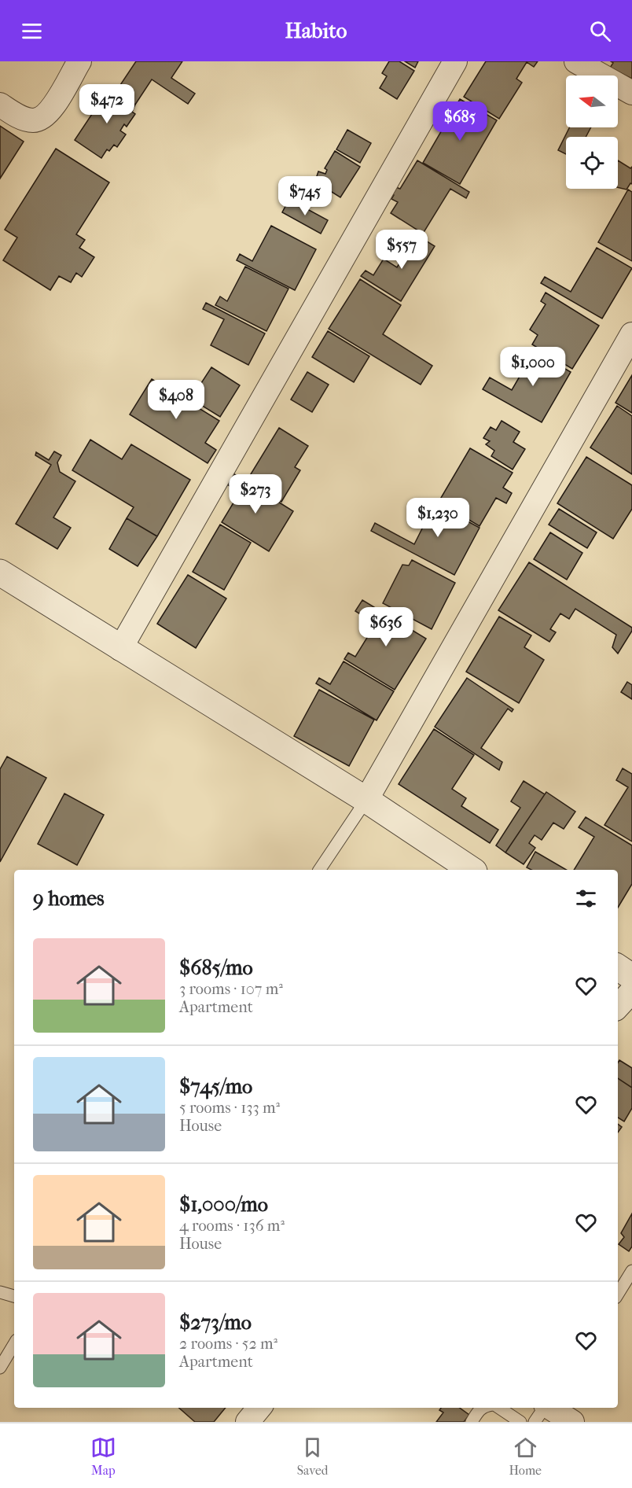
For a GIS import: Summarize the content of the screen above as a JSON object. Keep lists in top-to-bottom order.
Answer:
{
  "north": "left",
  "page": {
    "header": "Habito",
    "price": [
      "$472",
      "$685",
      "$745",
      "$557",
      "$1,000",
      "$408",
      "$273",
      "$1,230",
      "$636"
    ],
    "heading": "9 homes",
    "list": [
      {
        "name": "$685/mo",
        "note": "3 rooms · 107 m² · Apartment"
      },
      {
        "name": "$745/mo",
        "note": "5 rooms · 133 m² · House"
      },
      {
        "name": "$1,000/mo",
        "note": "4 rooms · 136 m² · House"
      },
      {
        "name": "$273/mo",
        "note": "2 rooms · 52 m² · Apartment"
      }
    ],
    "tabs": ["Map", "Saved", "Home"]
  }
}
